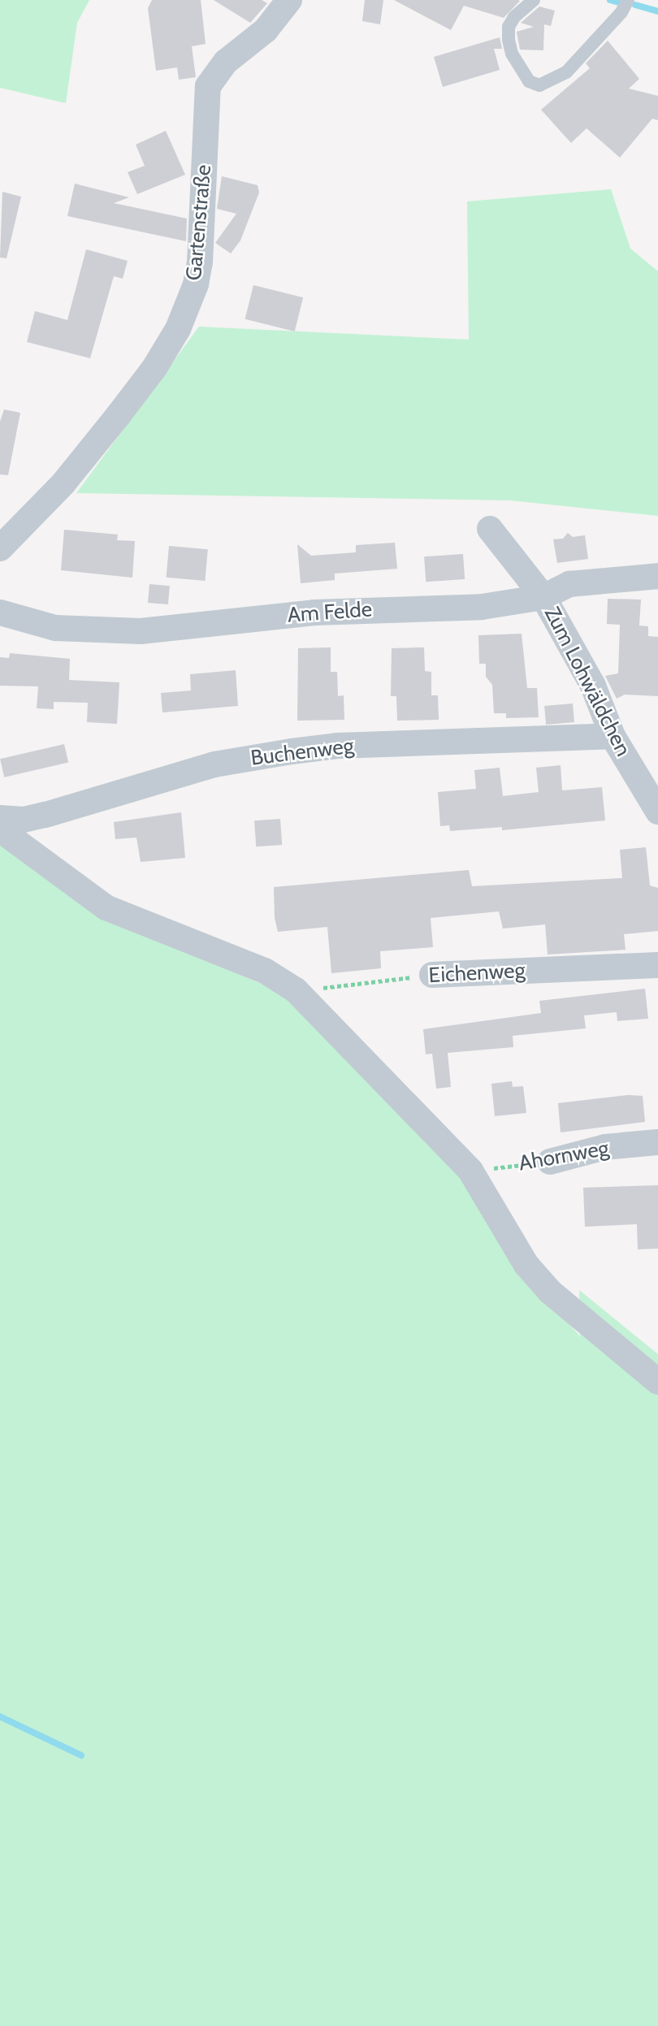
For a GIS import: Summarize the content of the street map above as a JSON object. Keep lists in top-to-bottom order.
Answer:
{
  "streets": {
    "street": [
      "Gartenstraße",
      "Am Felde",
      "Zum Lohwäldchen",
      "Buchenweg",
      "Eichenweg",
      "Ahornweg"
    ]
  },
  "crossings": [
    ["Am Felde", "Zum Lohwäldchen"],
    ["Zum Lohwäldchen", "Buchenweg"]
  ]
}
